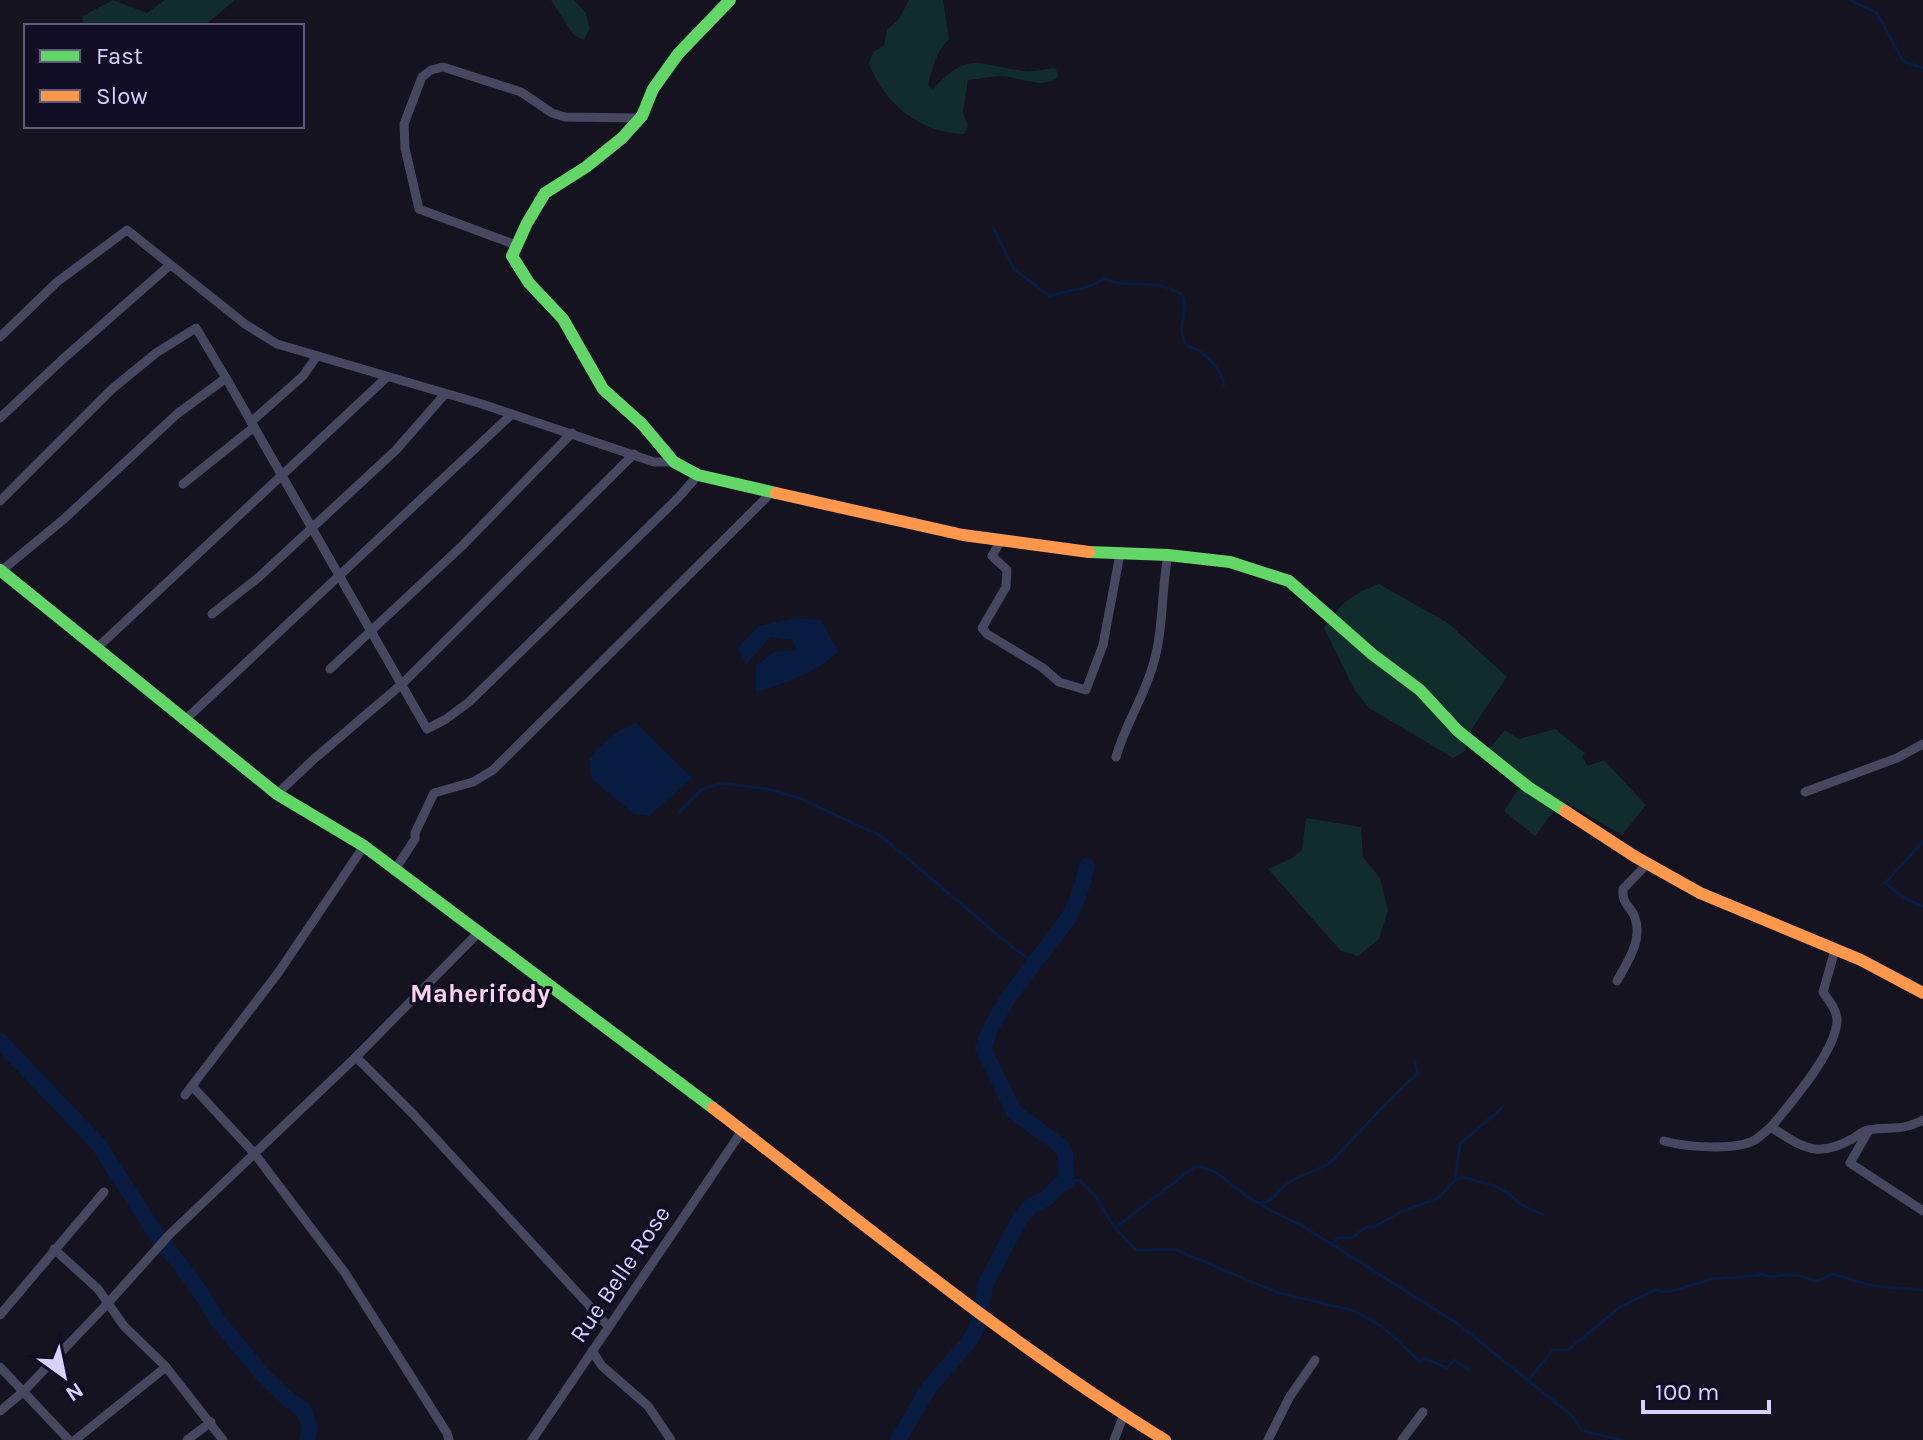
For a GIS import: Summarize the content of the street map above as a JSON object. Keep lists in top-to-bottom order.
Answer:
{
  "streets": {
    "street": ["Rue Belle Rose"]
  },
  "districts": ["Maherifody"],
  "legend": ["Fast", "Slow"],
  "scale_bar": "100 m",
  "north": "bottom right"
}
